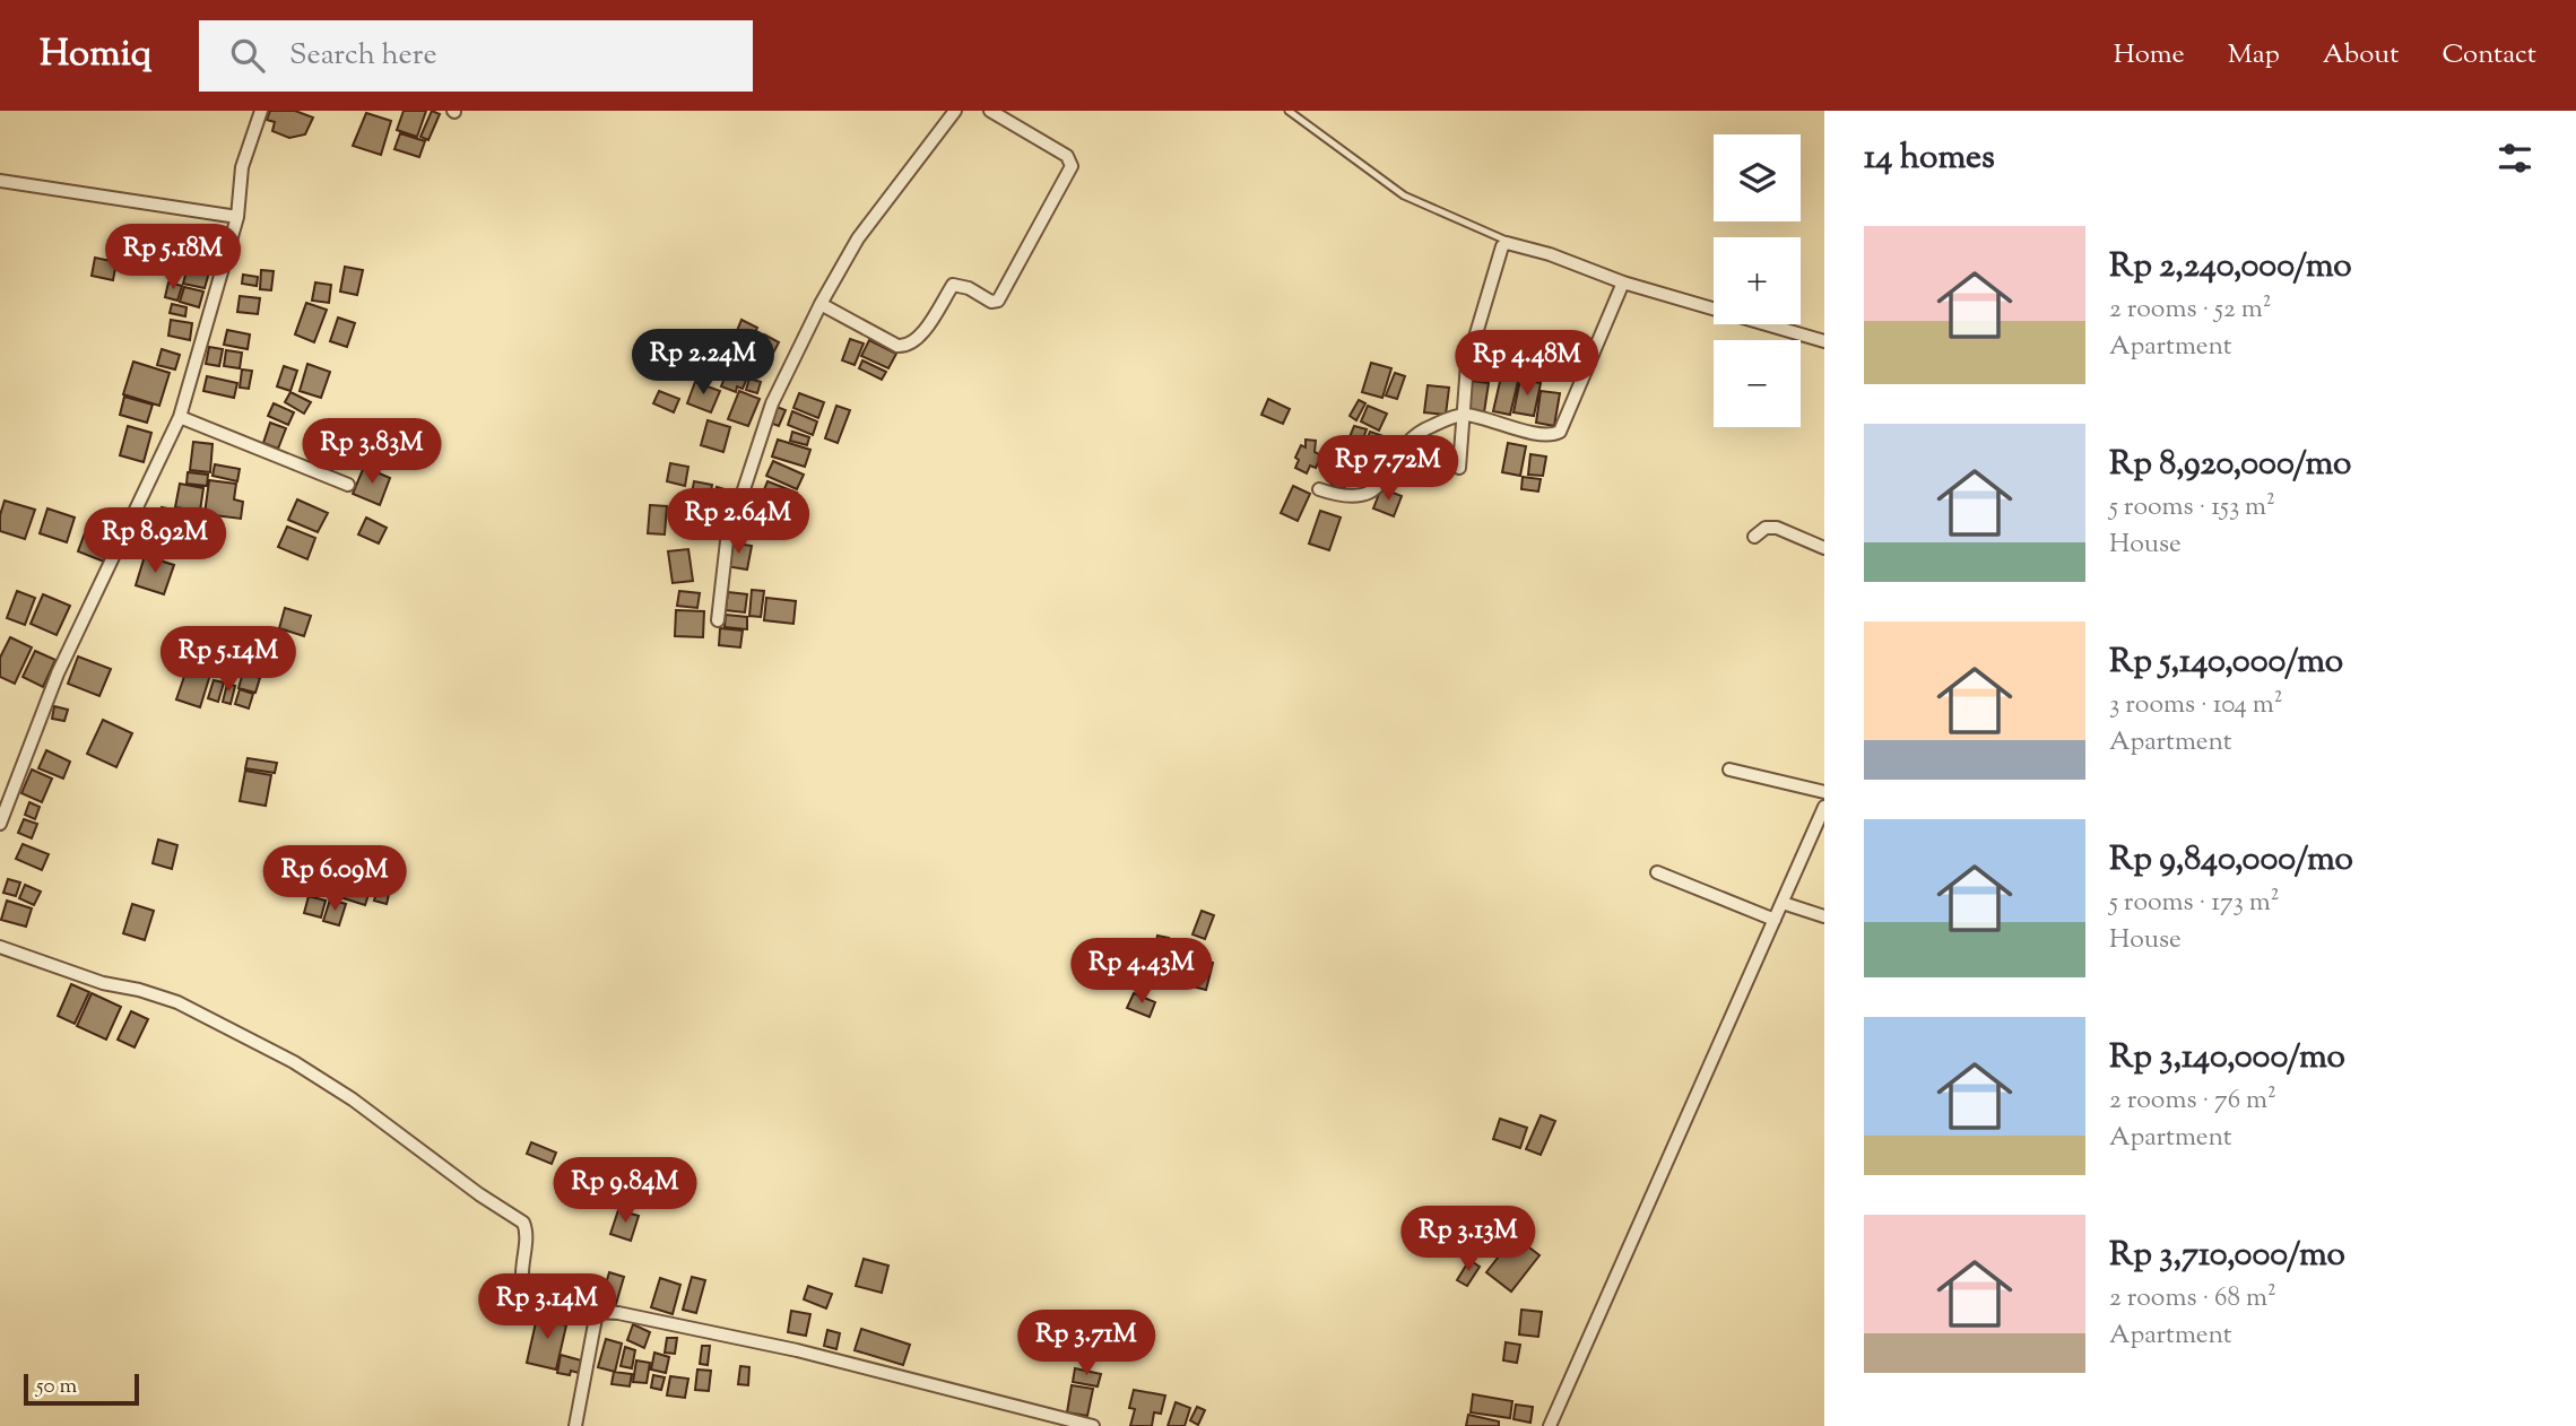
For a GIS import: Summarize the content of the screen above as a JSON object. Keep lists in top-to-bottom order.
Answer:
{
  "scale_bar": "50 m",
  "page": {
    "header": "Homiq",
    "search": "Search here",
    "nav": [
      "Home",
      "Map",
      "About",
      "Contact"
    ],
    "heading": "14 homes",
    "map_buttons": ["+", "−"],
    "list": [
      {
        "name": "Rp 2,240,000/mo",
        "note": "2 rooms · 52 m² · Apartment"
      },
      {
        "name": "Rp 8,920,000/mo",
        "note": "5 rooms · 153 m² · House"
      },
      {
        "name": "Rp 5,140,000/mo",
        "note": "3 rooms · 104 m² · Apartment"
      },
      {
        "name": "Rp 9,840,000/mo",
        "note": "5 rooms · 173 m² · House"
      },
      {
        "name": "Rp 3,140,000/mo",
        "note": "2 rooms · 76 m² · Apartment"
      },
      {
        "name": "Rp 3,710,000/mo",
        "note": "2 rooms · 68 m² · Apartment"
      }
    ],
    "price": [
      "Rp 5.18M",
      "Rp 2.24M",
      "Rp 4.48M",
      "Rp 3.83M",
      "Rp 7.72M",
      "Rp 2.64M",
      "Rp 8.92M",
      "Rp 5.14M",
      "Rp 6.09M",
      "Rp 4.43M",
      "Rp 9.84M",
      "Rp 3.13M",
      "Rp 3.14M",
      "Rp 3.71M"
    ],
    "scale": "50 m"
  }
}
